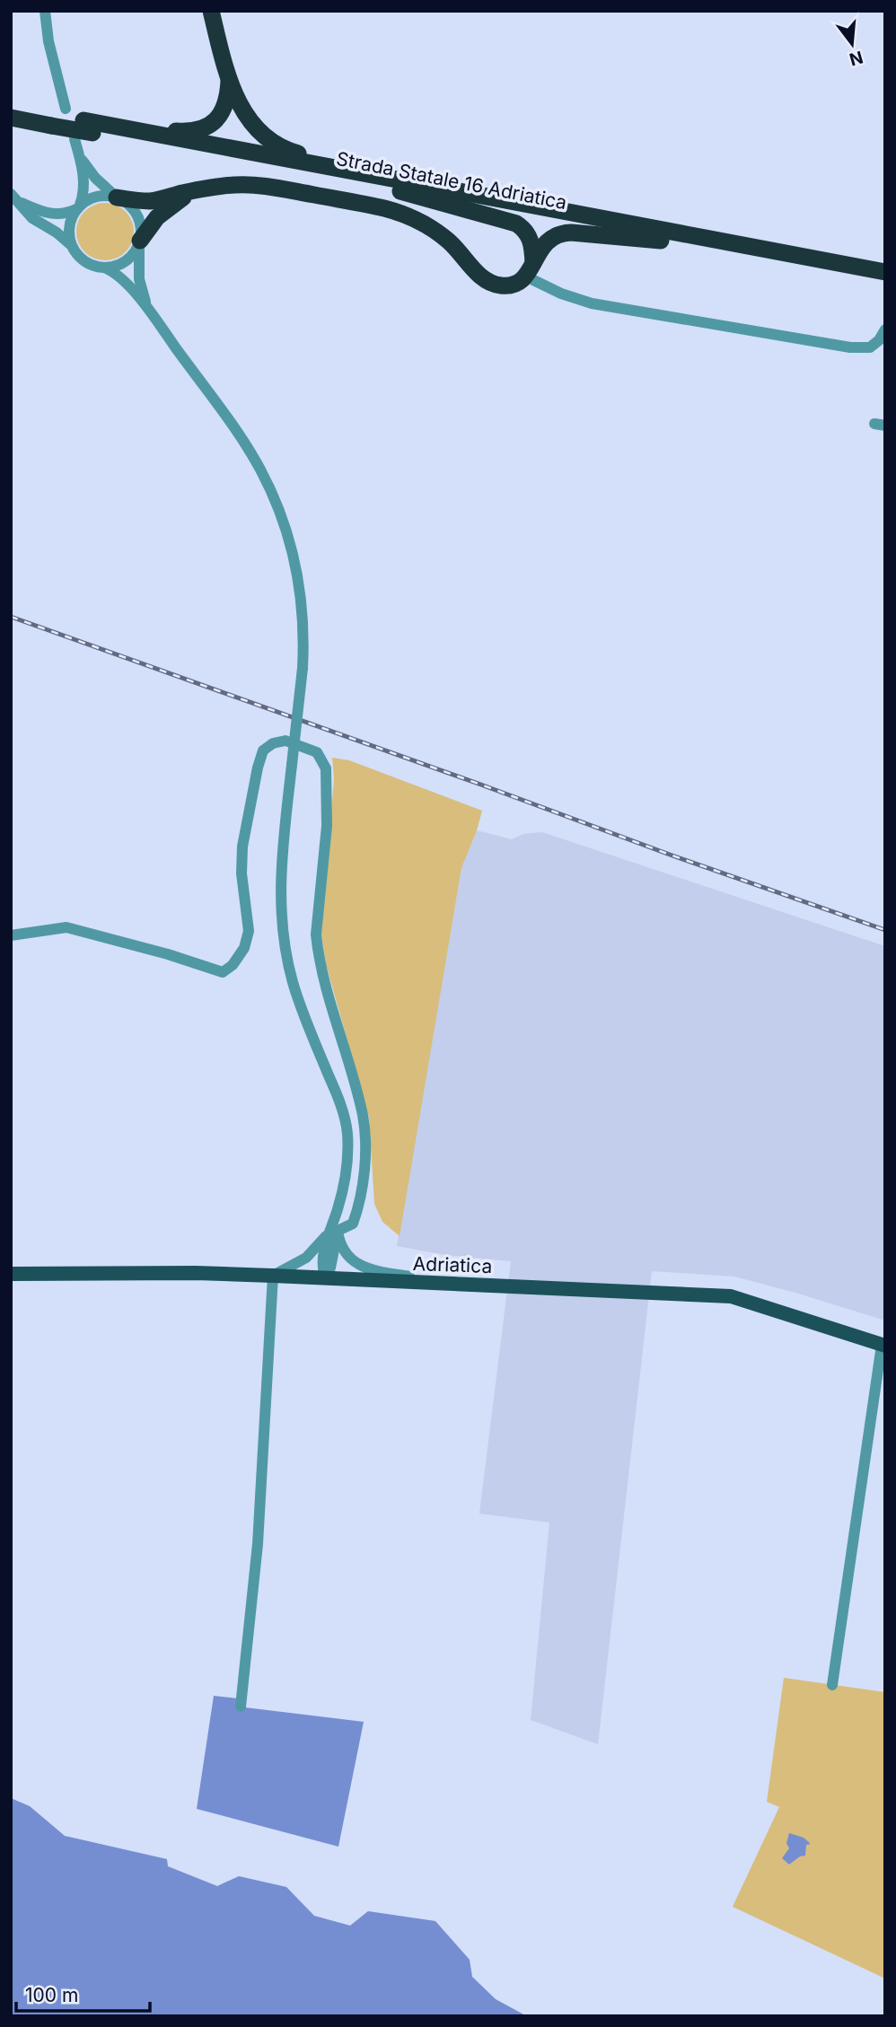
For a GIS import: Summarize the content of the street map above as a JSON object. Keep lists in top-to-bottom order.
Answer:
{
  "streets": {
    "highway": ["Strada Statale 16 Adriatica"],
    "main road": ["Adriatica"]
  },
  "scale_bar": "100 m",
  "north": "bottom"
}
